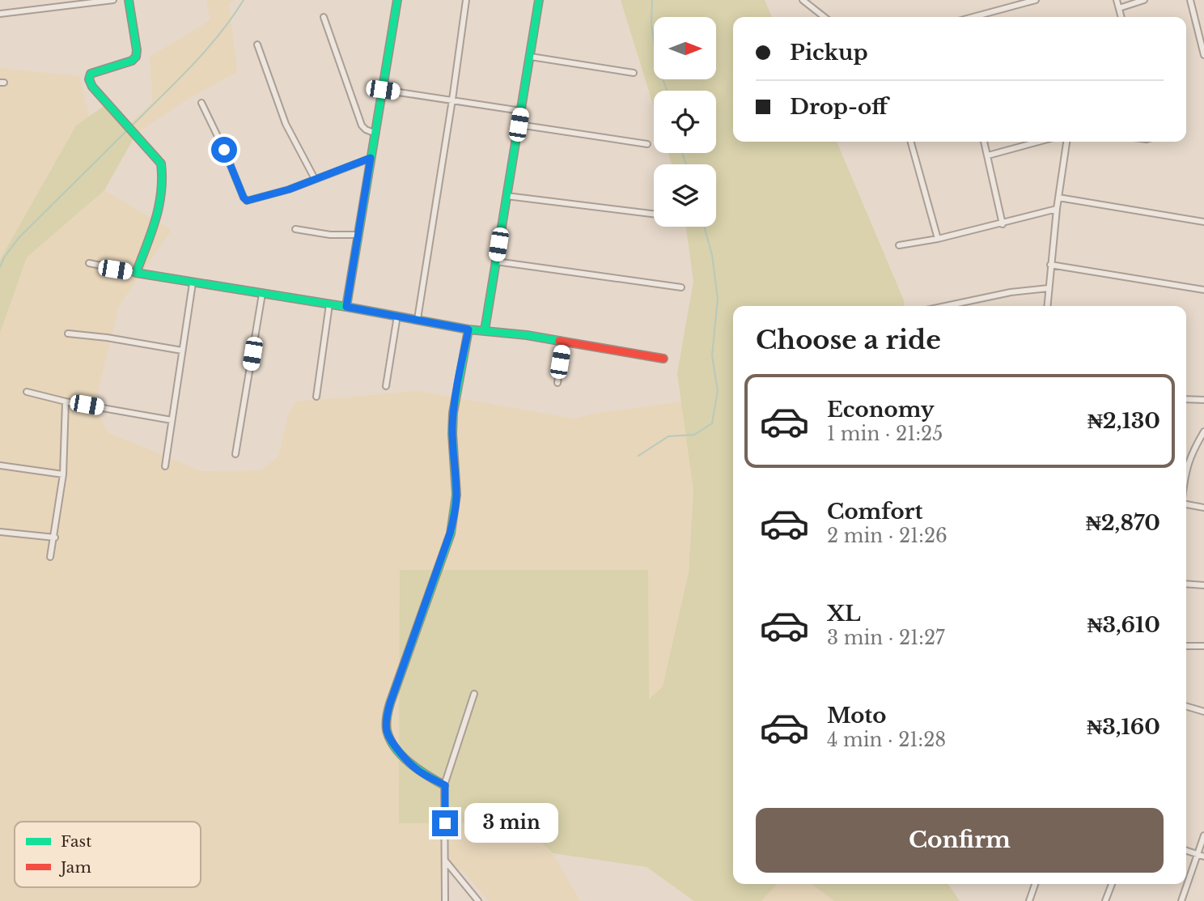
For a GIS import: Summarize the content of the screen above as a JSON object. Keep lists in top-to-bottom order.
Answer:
{
  "legend": ["Fast", "Jam"],
  "north": "right",
  "page": {
    "banner": ["Pickup", "Drop-off"],
    "heading": "Choose a ride",
    "list": [
      {
        "name": "Economy",
        "note": "1 min · 21:25",
        "value": "₦2,130"
      },
      {
        "name": "Comfort",
        "note": "2 min · 21:26",
        "value": "₦2,870"
      },
      {
        "name": "XL",
        "note": "3 min · 21:27",
        "value": "₦3,610"
      },
      {
        "name": "Moto",
        "note": "4 min · 21:28",
        "value": "₦3,160"
      }
    ],
    "buttons": "Confirm",
    "bubble": "3 min"
  }
}
